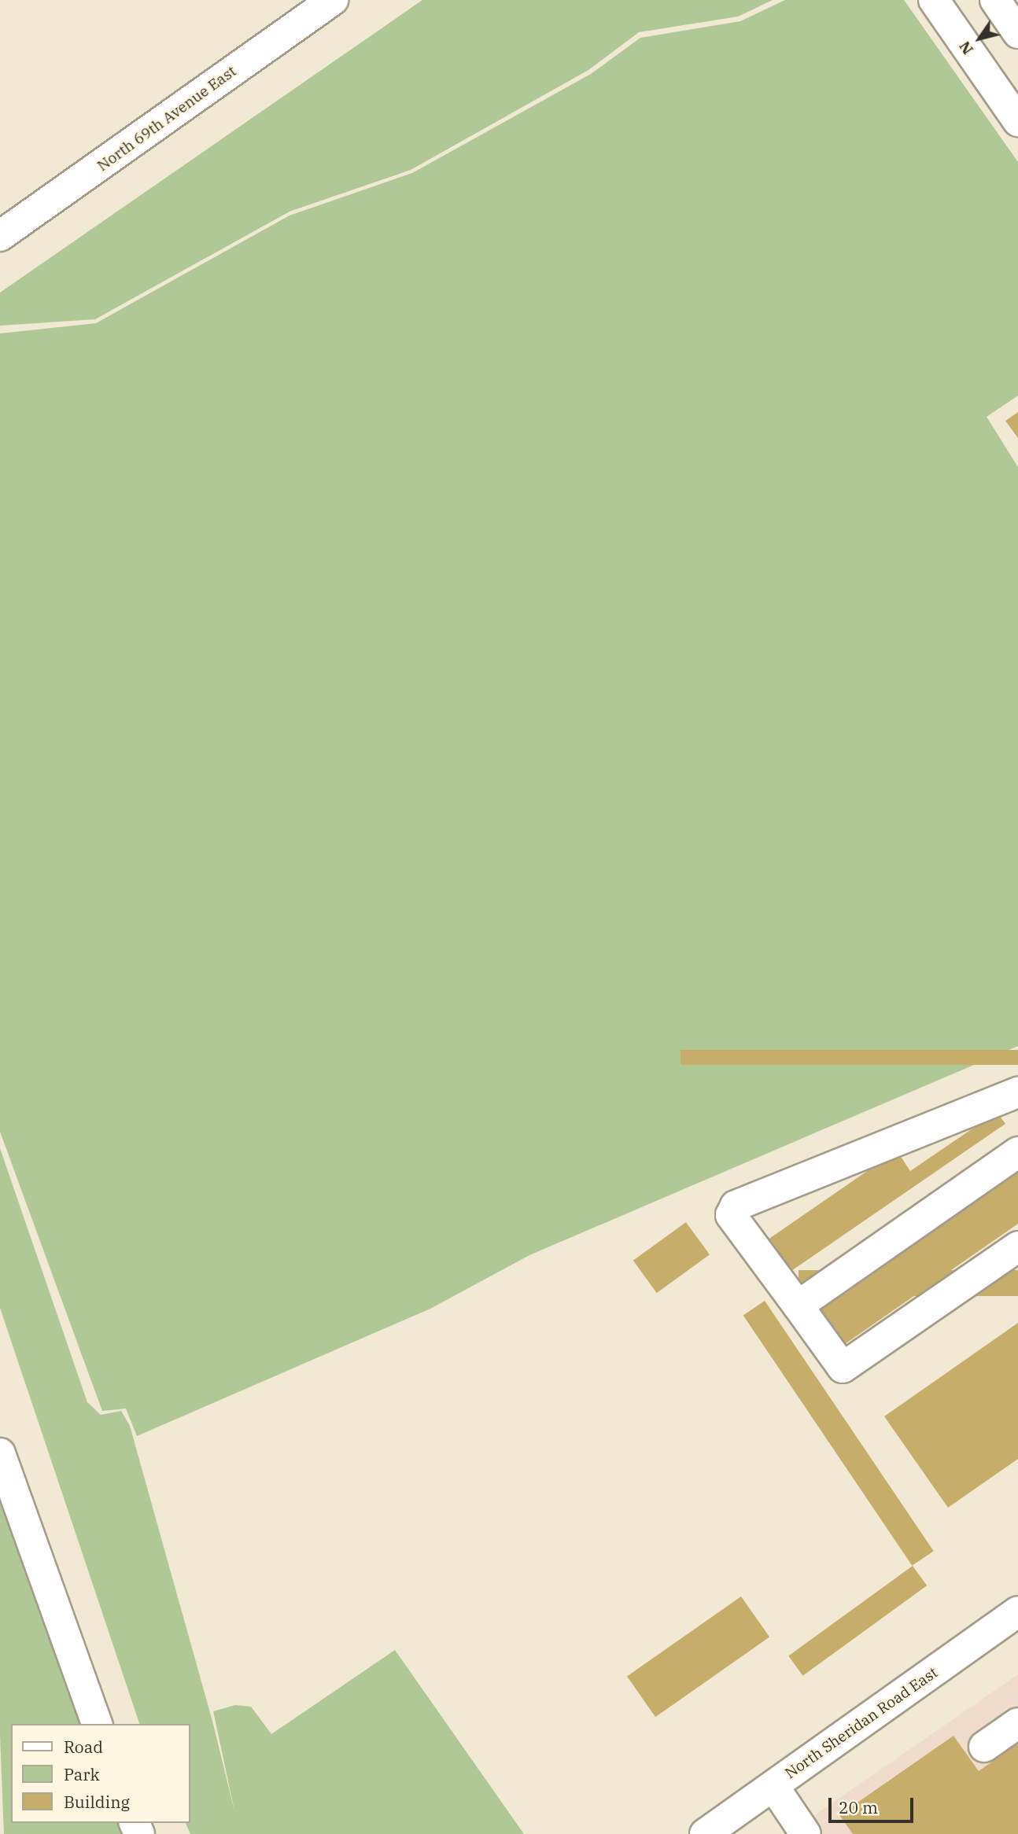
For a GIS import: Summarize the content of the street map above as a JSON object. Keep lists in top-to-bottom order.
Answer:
{
  "streets": {
    "main road": ["North 69th Avenue East", "North Sheridan Road East"]
  },
  "legend": ["Road", "Park", "Building"],
  "scale_bar": "20 m",
  "north": "bottom left"
}
